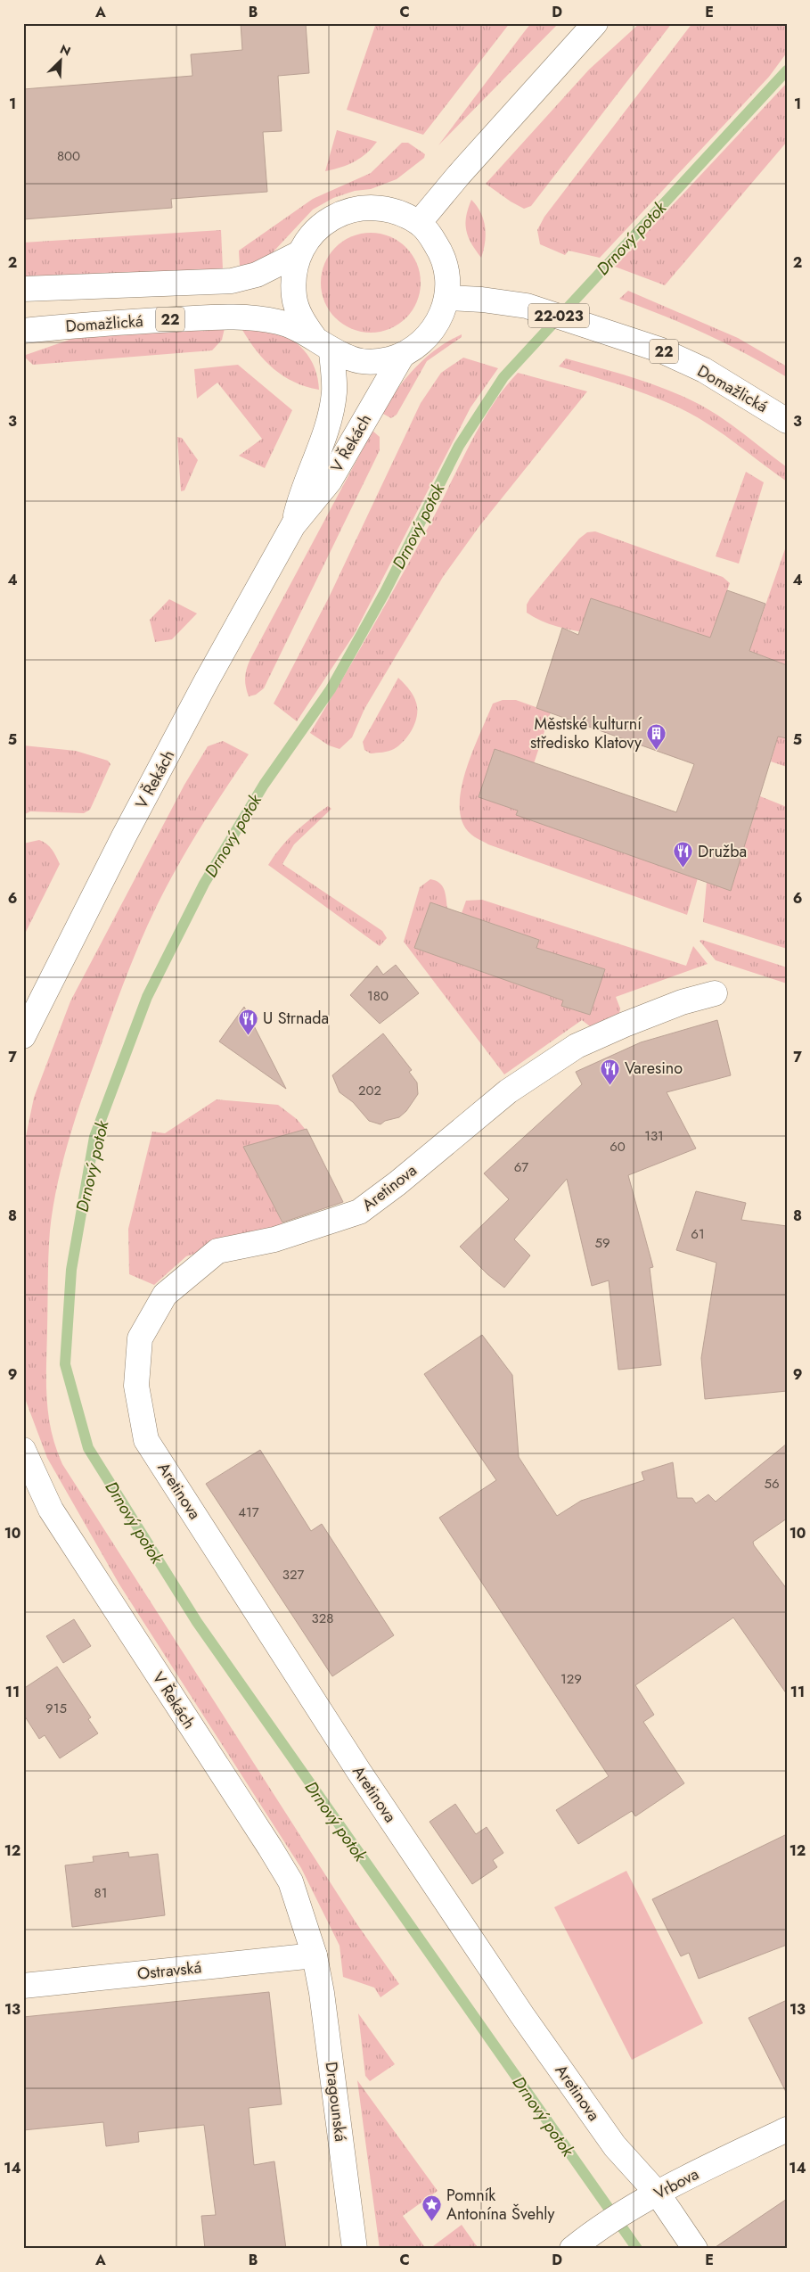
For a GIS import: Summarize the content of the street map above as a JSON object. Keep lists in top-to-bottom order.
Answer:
{
  "streets": {
    "street": [
      "22-023",
      "22",
      "Domažlická",
      "V Řekách",
      "Aretinova",
      "Ostravská",
      "Dragounská",
      "Vrbova"
    ]
  },
  "crossings": [
    ["Domažlická", "V Řekách"],
    ["V Řekách", "Ostravská"],
    ["V Řekách", "Dragounská"],
    ["Aretinova", "Vrbova"],
    ["Ostravská", "Dragounská"]
  ],
  "water": ["Drnový potok"],
  "places": {
    "building": ["Městské kulturní středisko Klatovy"],
    "restaurant": ["Družba", "U Strnada", "Varesino"],
    "place": ["Pomník Antonína Švehly"]
  },
  "house_numbers": [
    "800",
    "180",
    "202",
    "131",
    "60",
    "67",
    "61",
    "59",
    "56",
    "417",
    "327",
    "328",
    "129",
    "915",
    "81"
  ],
  "north": "top right",
  "grid": {
    "columns": [
      "A",
      "B",
      "C",
      "D",
      "E"
    ],
    "rows": [
      "1",
      "2",
      "3",
      "4",
      "5",
      "6",
      "7",
      "8",
      "9",
      "10",
      "11",
      "12",
      "13",
      "14"
    ]
  }
}
